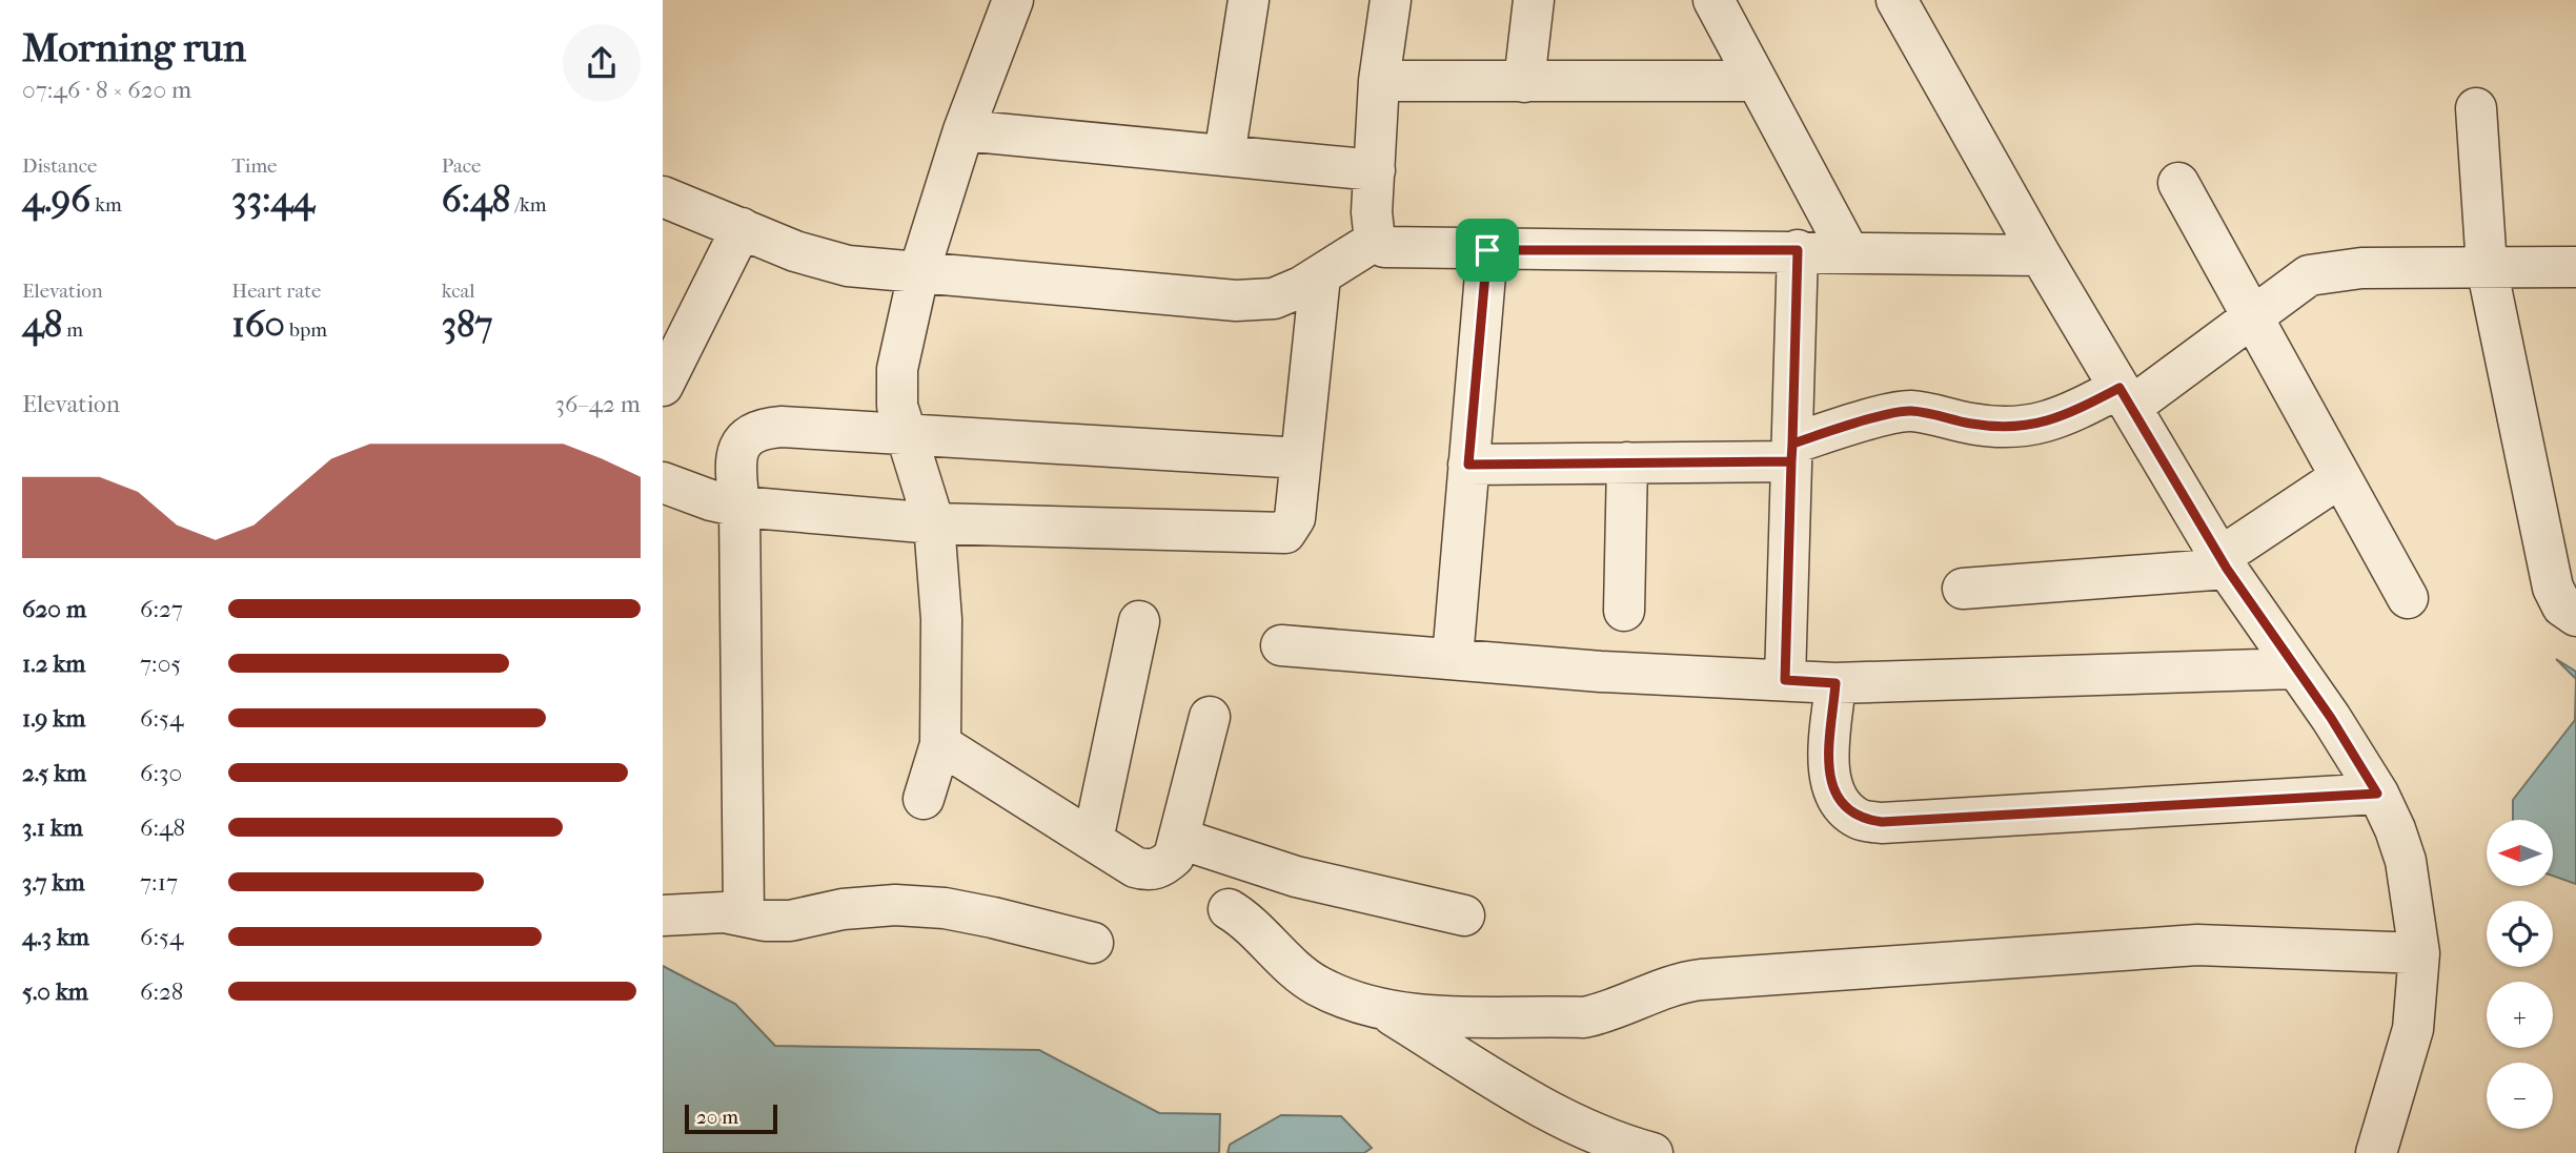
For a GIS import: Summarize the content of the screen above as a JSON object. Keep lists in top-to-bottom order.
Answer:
{
  "scale_bar": "20 m",
  "north": "left",
  "page": {
    "heading": ["Morning run", "07:46 · 8 × 620 m"],
    "stats": [
      ["Distance", "4.96 km"],
      ["Time", "33:44"],
      ["Pace", "6:48 /km"],
      ["Elevation", "48 m"],
      ["Heart rate", "160 bpm"],
      ["kcal", "387"]
    ],
    "chart": ["Elevation", "36–42 m"],
    "list": [
      {
        "name": "620 m",
        "note": "6:27"
      },
      {
        "name": "1.2 km",
        "note": "7:05"
      },
      {
        "name": "1.9 km",
        "note": "6:54"
      },
      {
        "name": "2.5 km",
        "note": "6:30"
      },
      {
        "name": "3.1 km",
        "note": "6:48"
      },
      {
        "name": "3.7 km",
        "note": "7:17"
      },
      {
        "name": "4.3 km",
        "note": "6:54"
      },
      {
        "name": "5.0 km",
        "note": "6:28"
      }
    ],
    "map_buttons": ["+", "−"],
    "scale": "20 m"
  }
}
